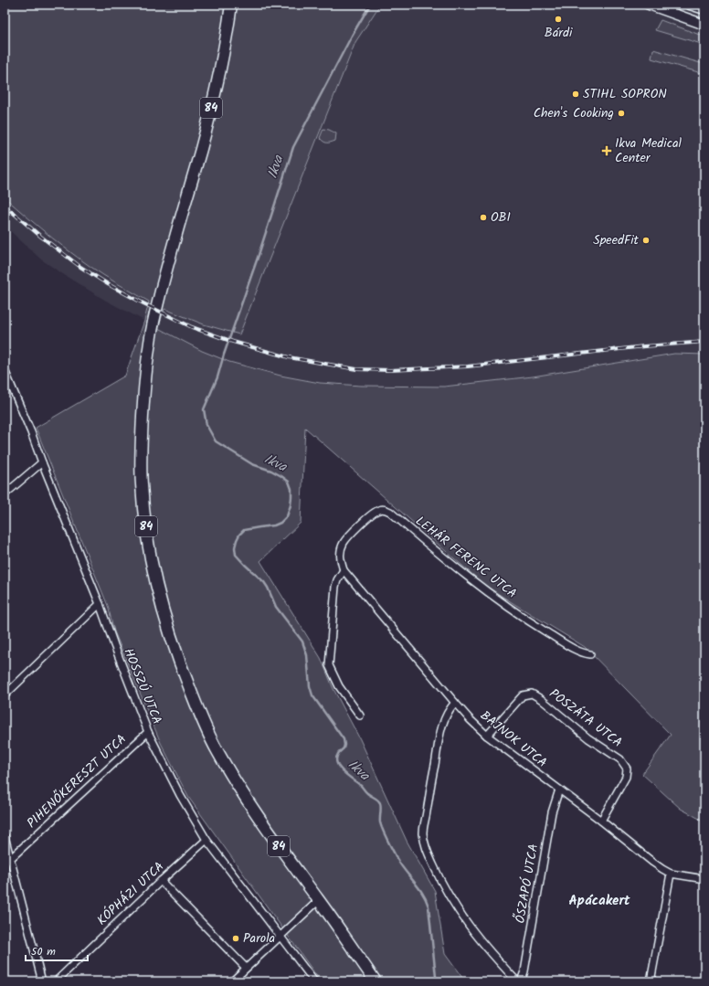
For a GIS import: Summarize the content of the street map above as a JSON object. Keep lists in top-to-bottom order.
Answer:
{
  "streets": {
    "main road": ["84"],
    "street": [
      "LEHÁR FERENC UTCA",
      "HOSSZÚ UTCA",
      "POSZÁTA UTCA",
      "BAJNOK UTCA",
      "PIHENŐKERESZT UTCA",
      "ŐSZAPÓ UTCA",
      "KÓPHÁZI UTCA"
    ]
  },
  "crossings": [
    ["LEHÁR FERENC UTCA", "BAJNOK UTCA"],
    ["HOSSZÚ UTCA", "PIHENŐKERESZT UTCA"],
    ["HOSSZÚ UTCA", "KÓPHÁZI UTCA"],
    ["POSZÁTA UTCA", "BAJNOK UTCA"],
    ["BAJNOK UTCA", "ŐSZAPÓ UTCA"]
  ],
  "districts": ["Apácakert"],
  "water": ["Ikva"],
  "places": {
    "other": [
      "Bárdi",
      "STIHL SOPRON",
      "Chen's Cooking",
      "OBI",
      "SpeedFit",
      "Parola"
    ],
    "health": ["Ikva Medical Center"]
  },
  "scale_bar": "50 m"
}
